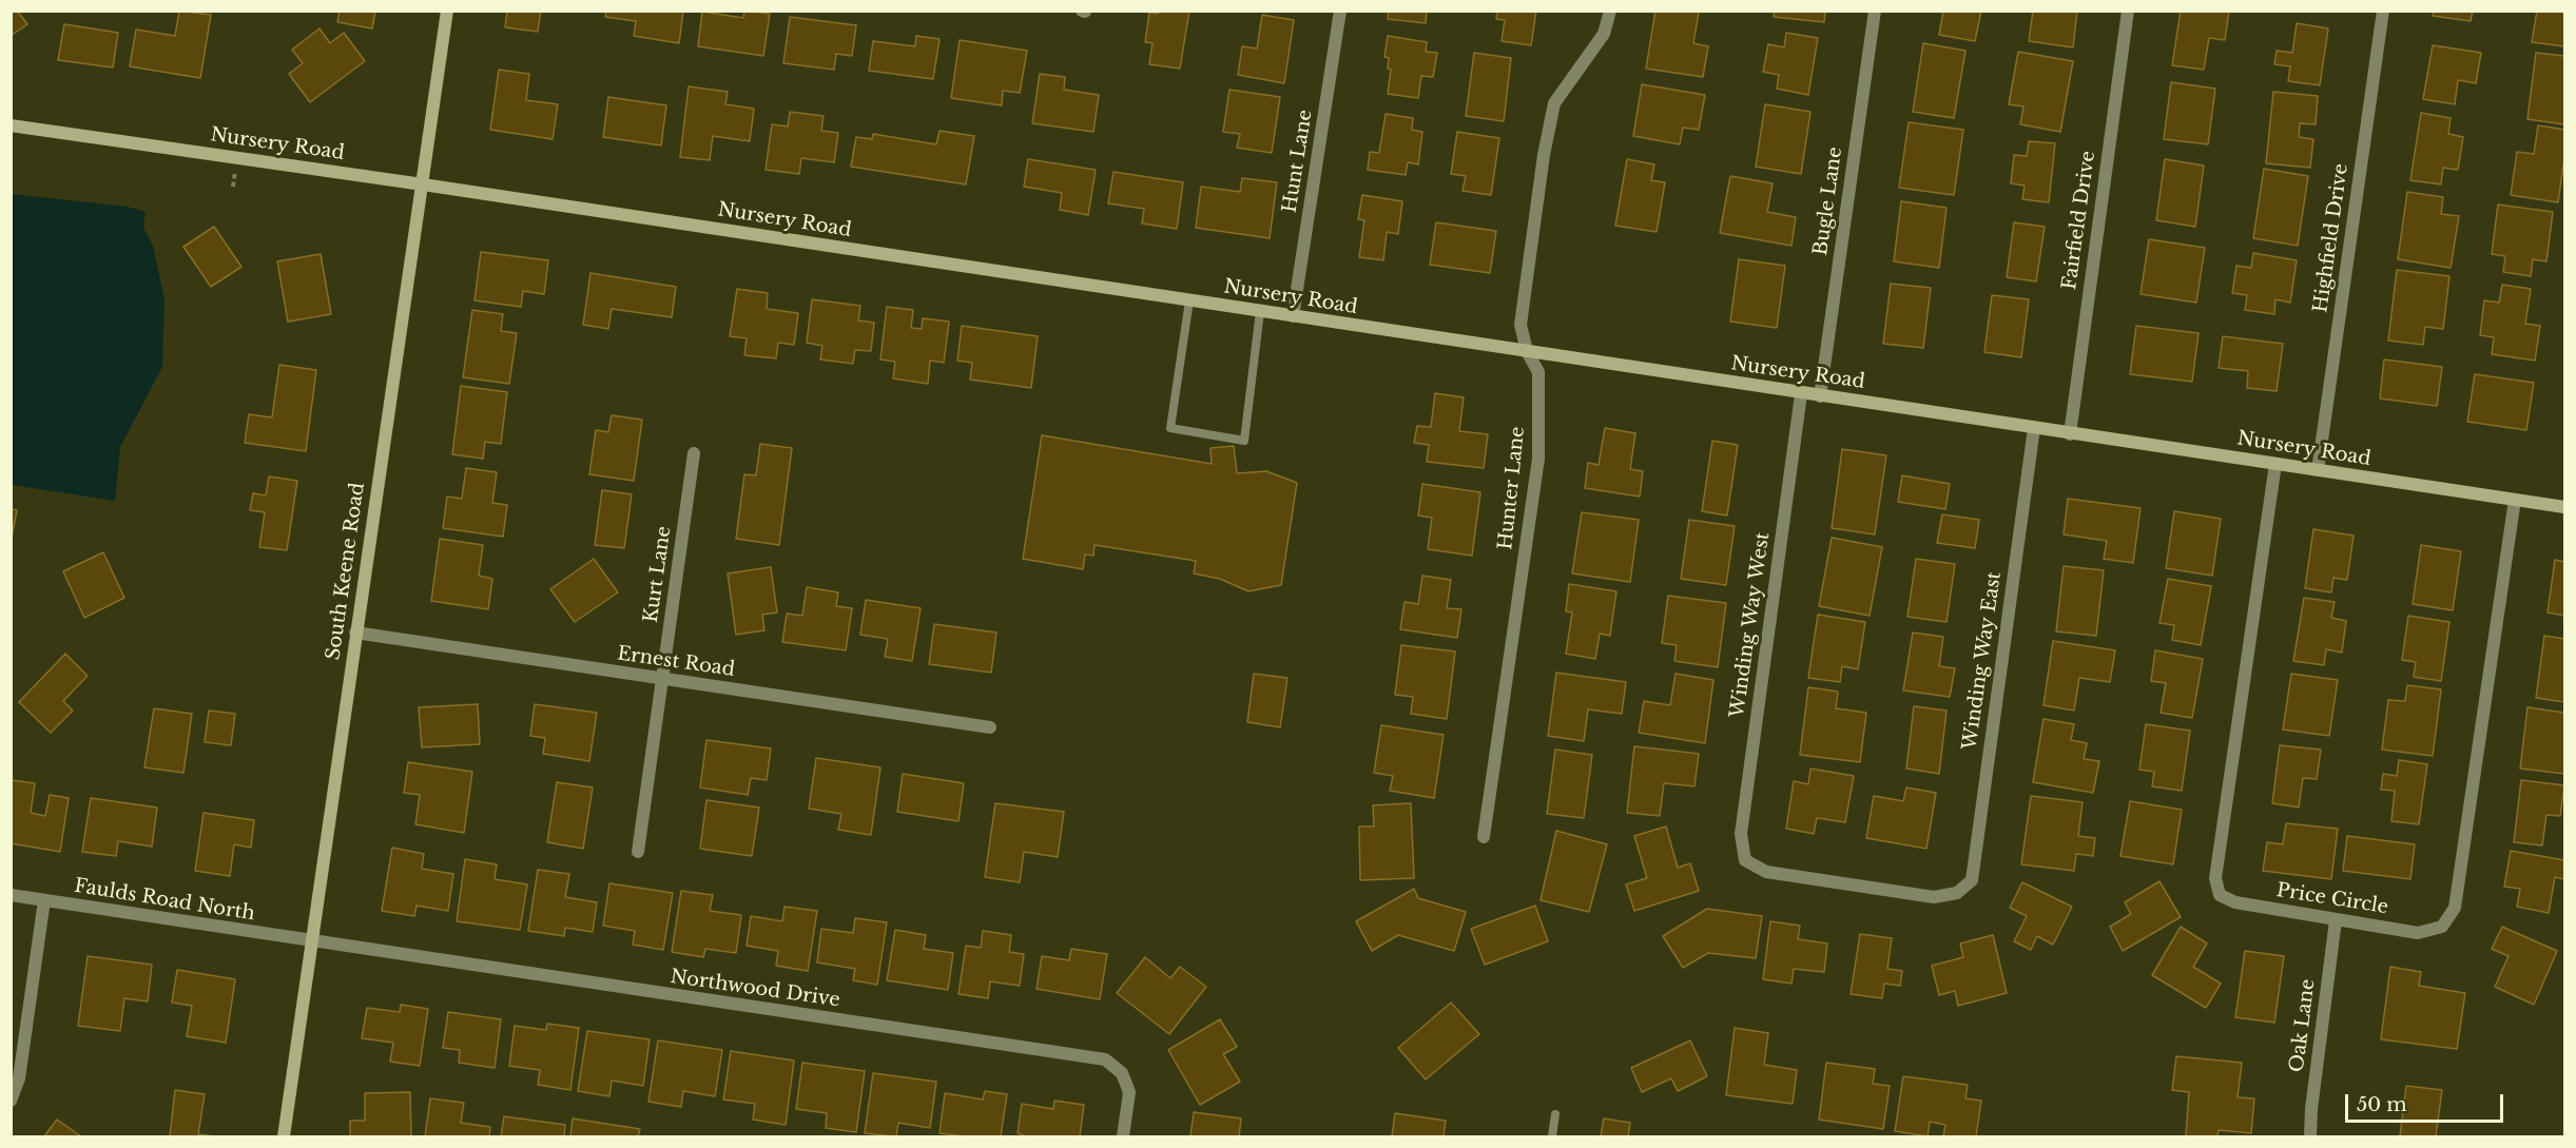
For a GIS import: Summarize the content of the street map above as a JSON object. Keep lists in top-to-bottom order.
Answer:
{
  "streets": {
    "street": [
      "Nursery Road",
      "Hunt Lane",
      "Bugle Lane",
      "Fairfield Drive",
      "Highfield Drive",
      "Hunter Lane",
      "South Keene Road",
      "Kurt Lane",
      "Winding Way West",
      "Winding Way East",
      "Ernest Road",
      "Price Circle",
      "Faulds Road North",
      "Northwood Drive",
      "Oak Lane"
    ]
  },
  "crossings": [
    ["Nursery Road", "Hunt Lane"],
    ["Nursery Road", "Bugle Lane"],
    ["Nursery Road", "Fairfield Drive"],
    ["Nursery Road", "Highfield Drive"],
    ["Nursery Road", "Hunter Lane"],
    ["Nursery Road", "South Keene Road"],
    ["Nursery Road", "Winding Way West"],
    ["Nursery Road", "Winding Way East"],
    ["Nursery Road", "Price Circle"],
    ["South Keene Road", "Ernest Road"],
    ["South Keene Road", "Faulds Road North"],
    ["South Keene Road", "Northwood Drive"],
    ["Kurt Lane", "Ernest Road"],
    ["Winding Way West", "Winding Way East"],
    ["Price Circle", "Oak Lane"],
    ["Faulds Road North", "Northwood Drive"]
  ],
  "scale_bar": "50 m"
}
